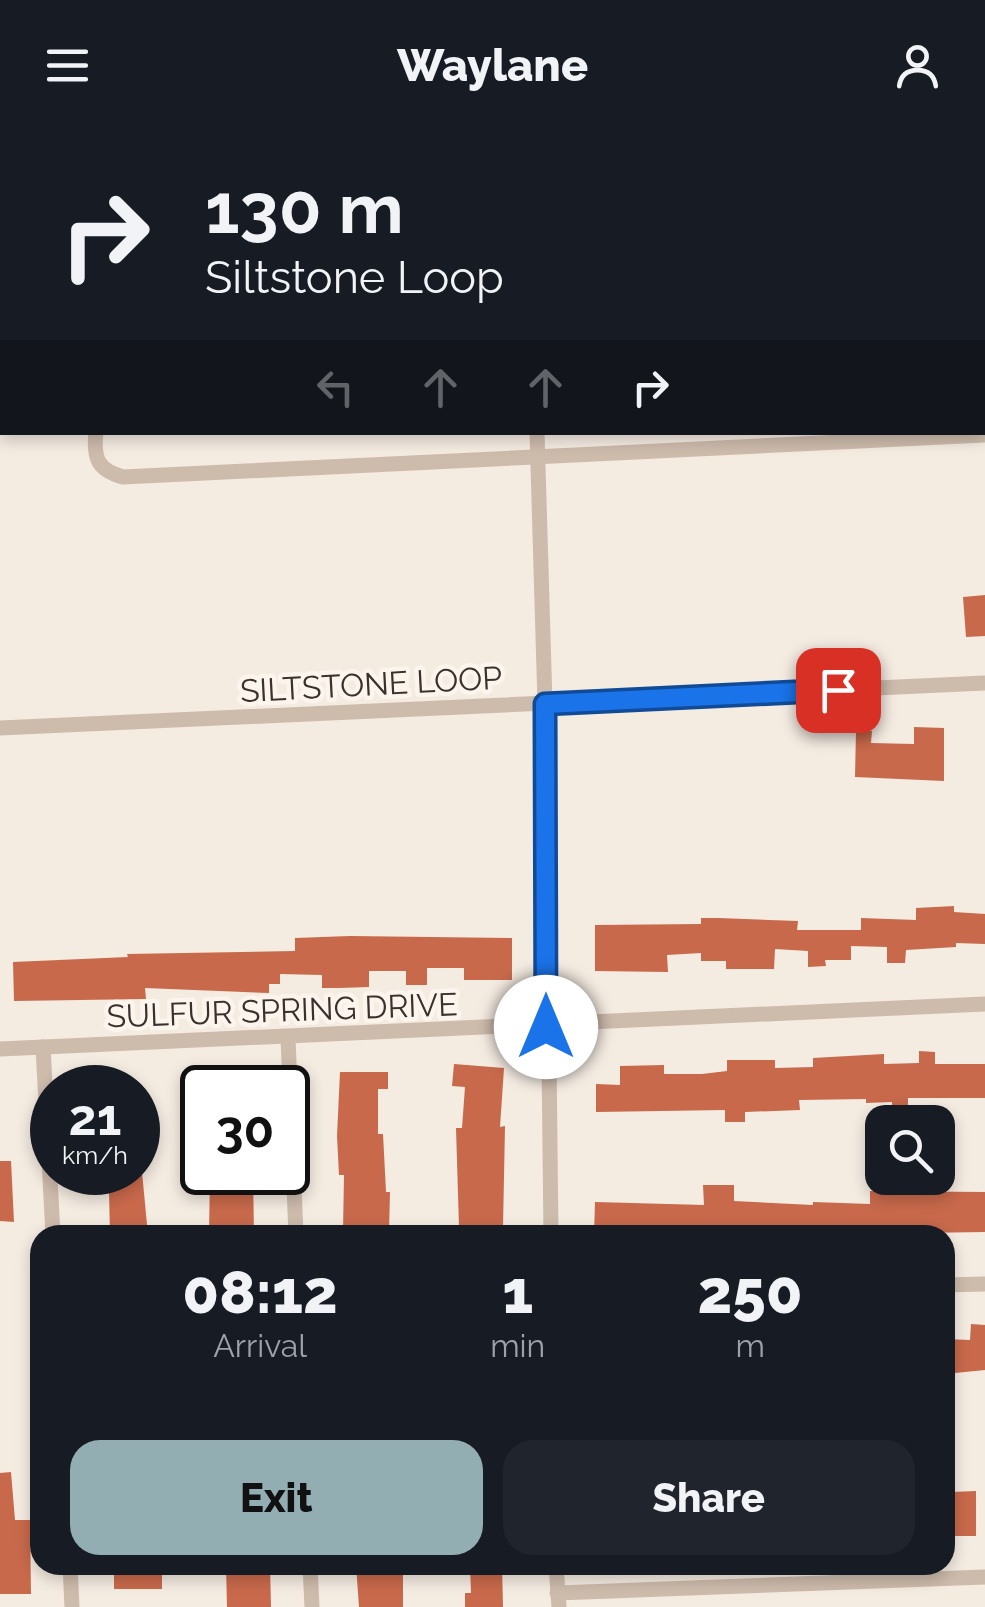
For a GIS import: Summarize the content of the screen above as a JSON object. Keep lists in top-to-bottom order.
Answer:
{
  "streets": {
    "street": ["SILTSTONE LOOP", "SULFUR SPRING DRIVE"]
  },
  "page": {
    "header": "Waylane",
    "turn": ["130 m", "Siltstone Loop"],
    "speed": "21 km/h",
    "limit": "30",
    "eta": [
      "08:12",
      "Arrival",
      "1",
      "min",
      "250",
      "m"
    ],
    "buttons": ["Exit", "Share"]
  }
}
